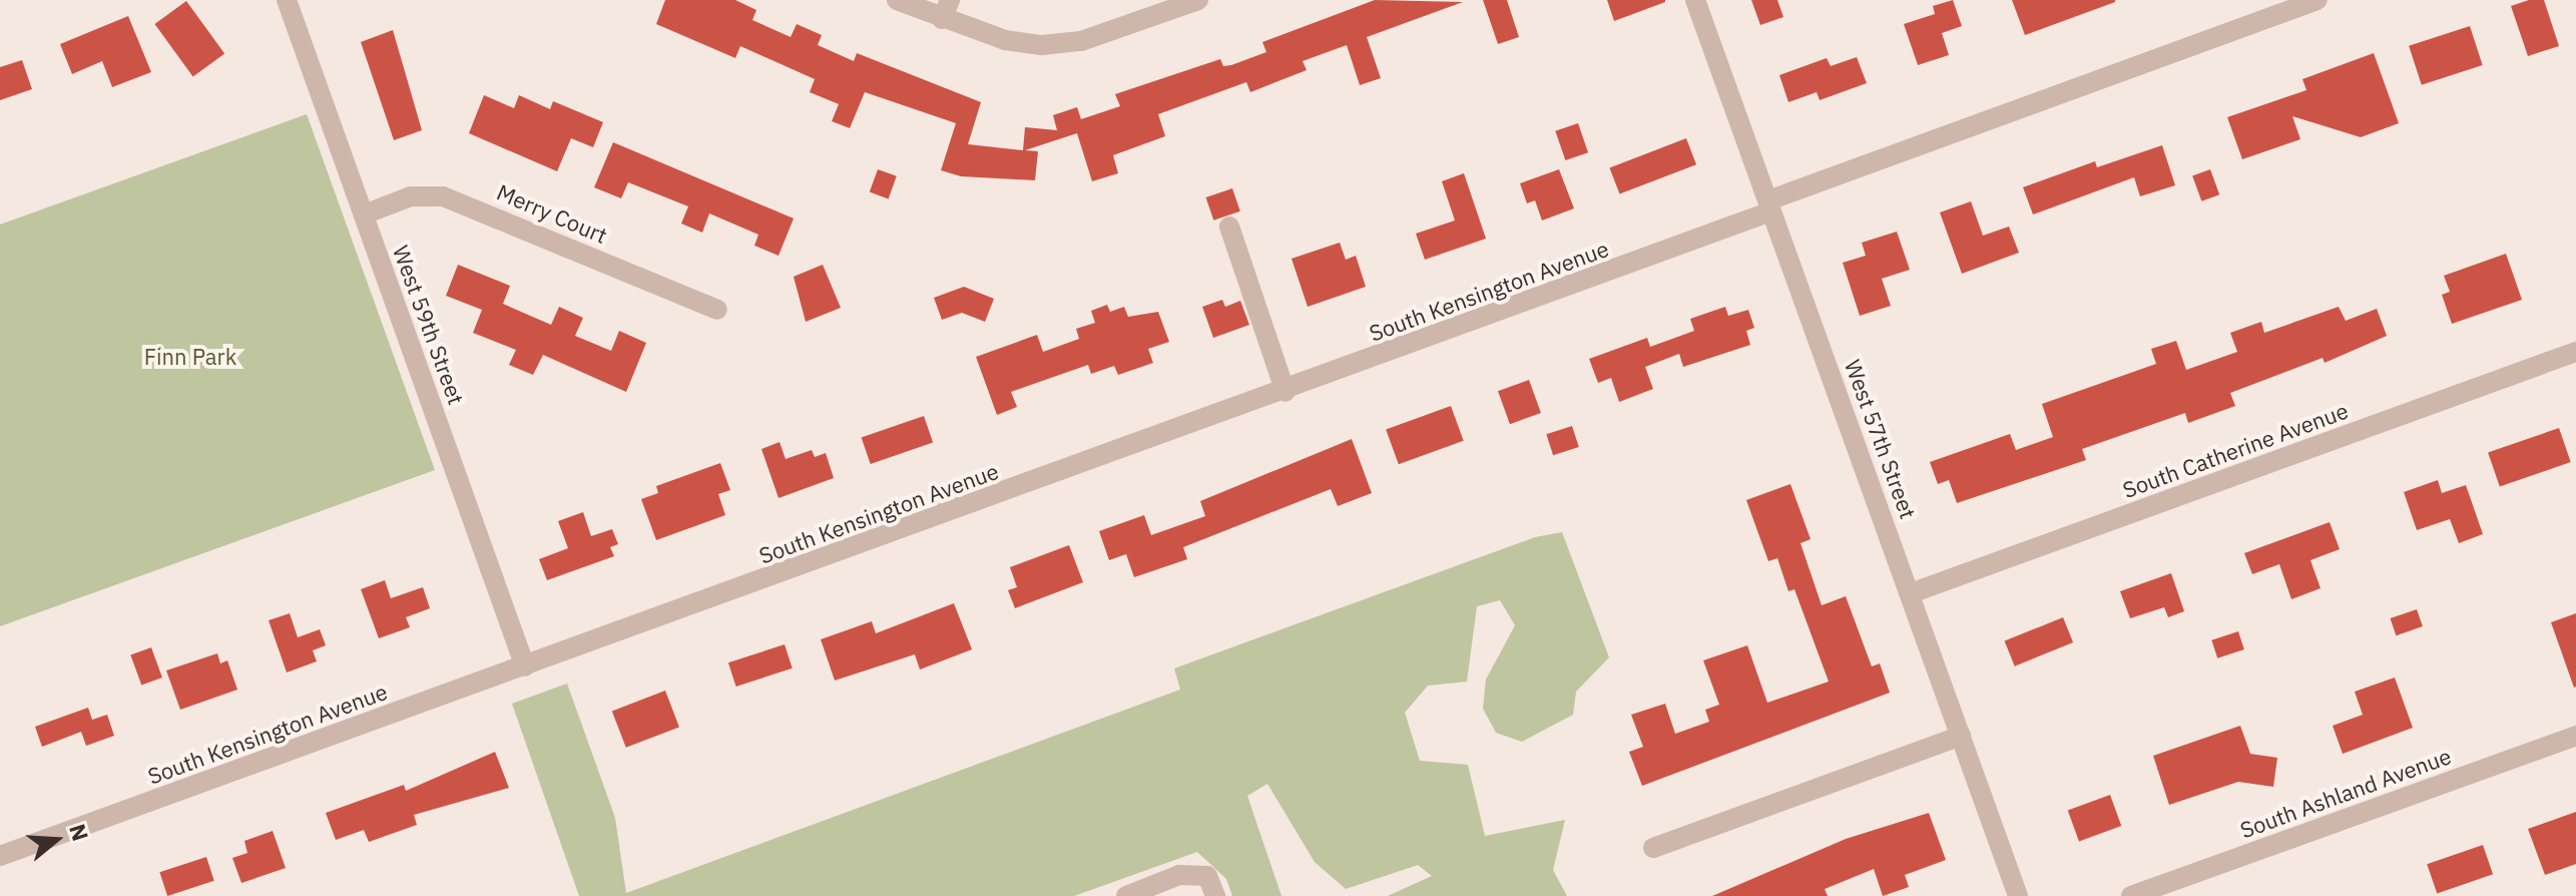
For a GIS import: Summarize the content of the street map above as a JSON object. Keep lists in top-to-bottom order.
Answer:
{
  "streets": {
    "street": [
      "Merry Court",
      "South Kensington Avenue",
      "West 59th Street",
      "West 57th Street",
      "South Catherine Avenue",
      "South Ashland Avenue"
    ]
  },
  "crossings": [
    ["Merry Court", "West 59th Street"],
    ["South Kensington Avenue", "West 59th Street"],
    ["South Kensington Avenue", "West 57th Street"],
    ["West 57th Street", "South Catherine Avenue"]
  ],
  "parks": ["Finn Park"],
  "north": "right"
}
